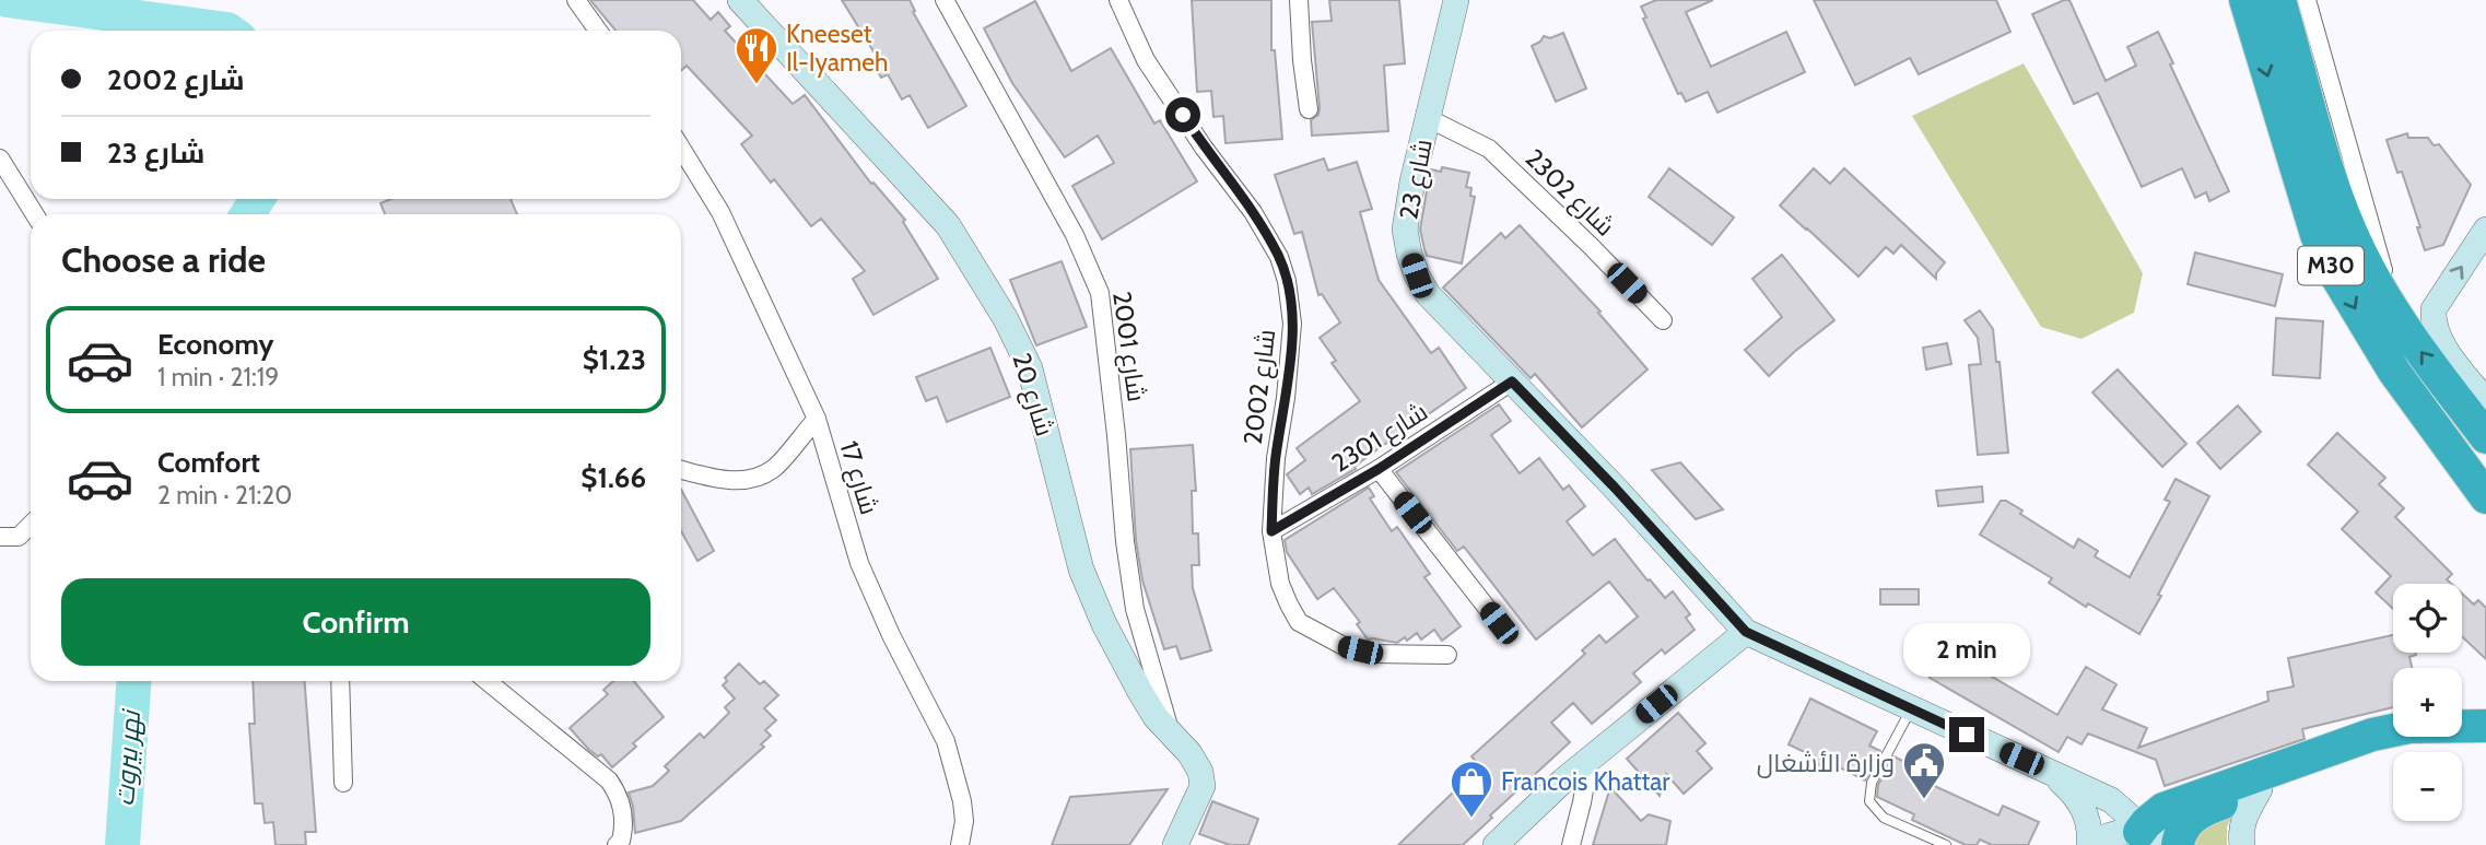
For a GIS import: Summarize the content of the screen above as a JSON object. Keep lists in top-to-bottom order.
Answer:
{
  "streets": {
    "highway": ["M30"],
    "street": [
      "شارع 23",
      "شارع 2302",
      "شارع 2001",
      "شارع 2002",
      "شارع 20",
      "شارع 2301",
      "شارع 17"
    ]
  },
  "crossings": [
    ["شارع 23", "شارع 2302"],
    ["شارع 23", "شارع 2301"],
    ["شارع 2001", "شارع 20"],
    ["شارع 2002", "شارع 2301"]
  ],
  "water": ["نهر بيروت"],
  "places": {
    "restaurant": ["Kneeset Il-Iyameh"],
    "public building": ["وزارة الأشغال"],
    "shop": ["Francois Khattar"]
  },
  "page": {
    "banner": ["شارع 2002", "شارع 23"],
    "heading": "Choose a ride",
    "list": [
      {
        "name": "Economy",
        "note": "1 min · 21:19",
        "value": "$1.23"
      },
      {
        "name": "Comfort",
        "note": "2 min · 21:20",
        "value": "$1.66"
      }
    ],
    "buttons": "Confirm",
    "map_buttons": ["+", "−"],
    "bubble": "2 min"
  }
}
